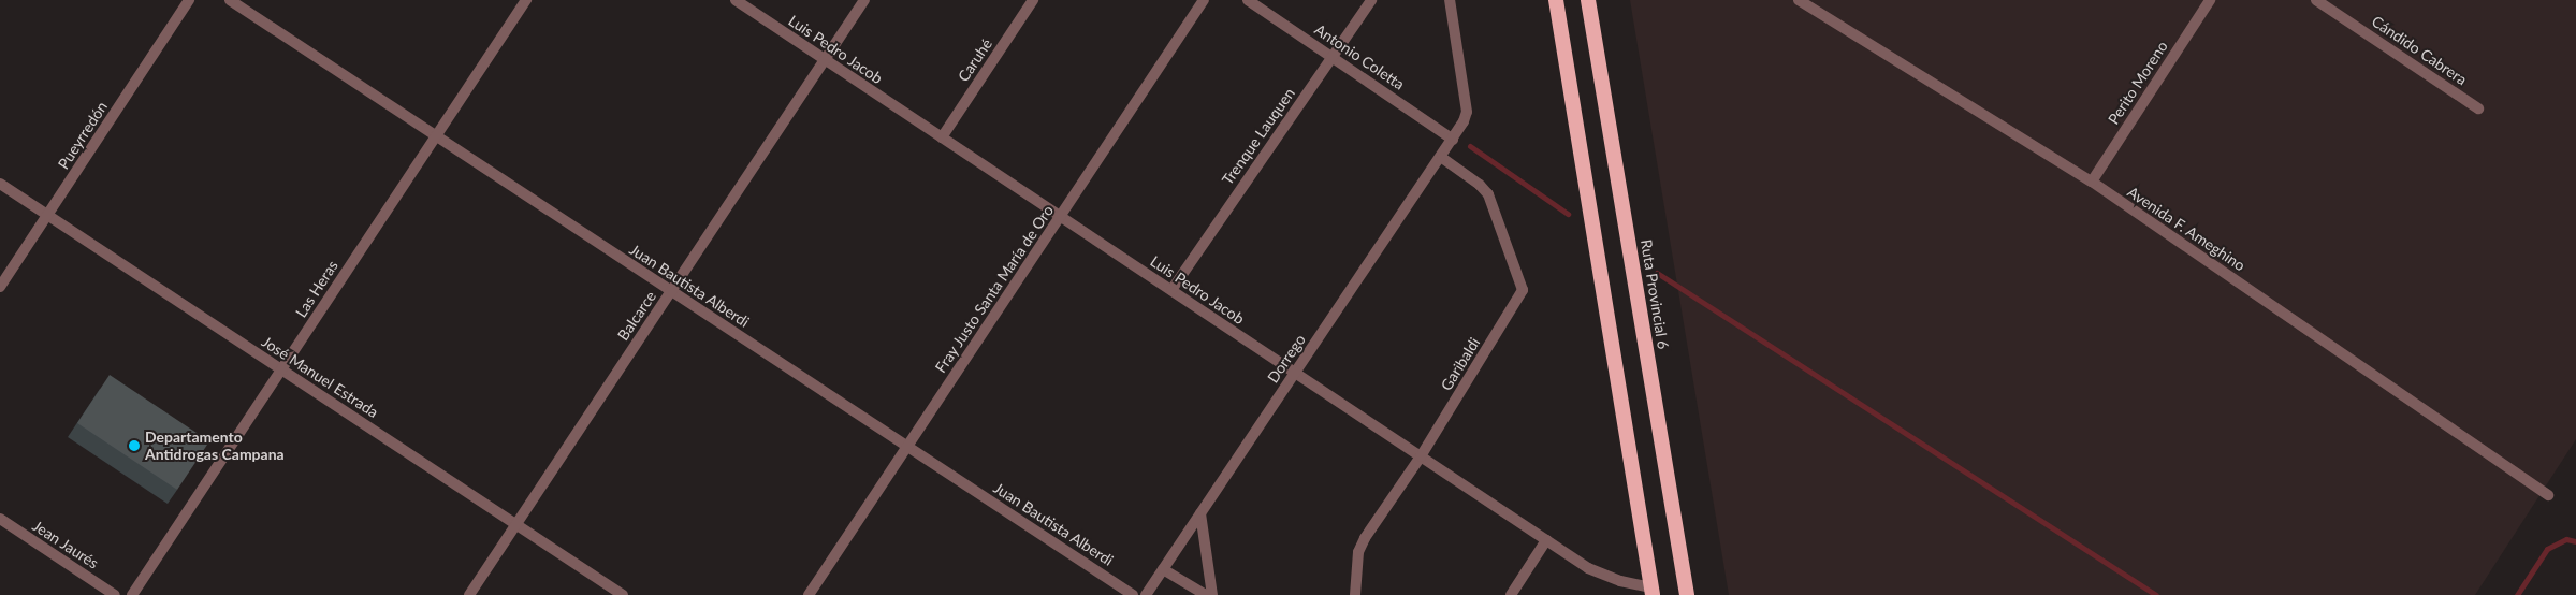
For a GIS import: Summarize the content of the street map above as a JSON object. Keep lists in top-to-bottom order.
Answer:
{
  "streets": {
    "highway": ["Ruta Provincial 6"],
    "street": [
      "Luis Pedro Jacob",
      "Cándido Cabrera",
      "Antonio Coletta",
      "Caruhé",
      "Perito Moreno",
      "Pueyrredón",
      "Trenque Lauquen",
      "Avenida F. Ameghino",
      "Juan Bautista Alberdi",
      "Las Heras",
      "Fray Justo Santa María de Oro",
      "Balcarce",
      "Dorrego",
      "Garibaldi",
      "José Manuel Estrada",
      "Jean Jaurés"
    ]
  },
  "crossings": [
    ["Luis Pedro Jacob", "Caruhé"],
    ["Luis Pedro Jacob", "Trenque Lauquen"],
    ["Luis Pedro Jacob", "Fray Justo Santa María de Oro"],
    ["Luis Pedro Jacob", "Balcarce"],
    ["Luis Pedro Jacob", "Dorrego"],
    ["Luis Pedro Jacob", "Garibaldi"],
    ["Antonio Coletta", "Trenque Lauquen"],
    ["Antonio Coletta", "Dorrego"],
    ["Perito Moreno", "Avenida F. Ameghino"],
    ["Pueyrredón", "José Manuel Estrada"],
    ["Juan Bautista Alberdi", "Las Heras"],
    ["Juan Bautista Alberdi", "Fray Justo Santa María de Oro"],
    ["Juan Bautista Alberdi", "Balcarce"],
    ["Las Heras", "José Manuel Estrada"],
    ["Balcarce", "José Manuel Estrada"],
    ["Dorrego", "Garibaldi"]
  ],
  "places": ["Departamento Antidrogas Campana"]
}
